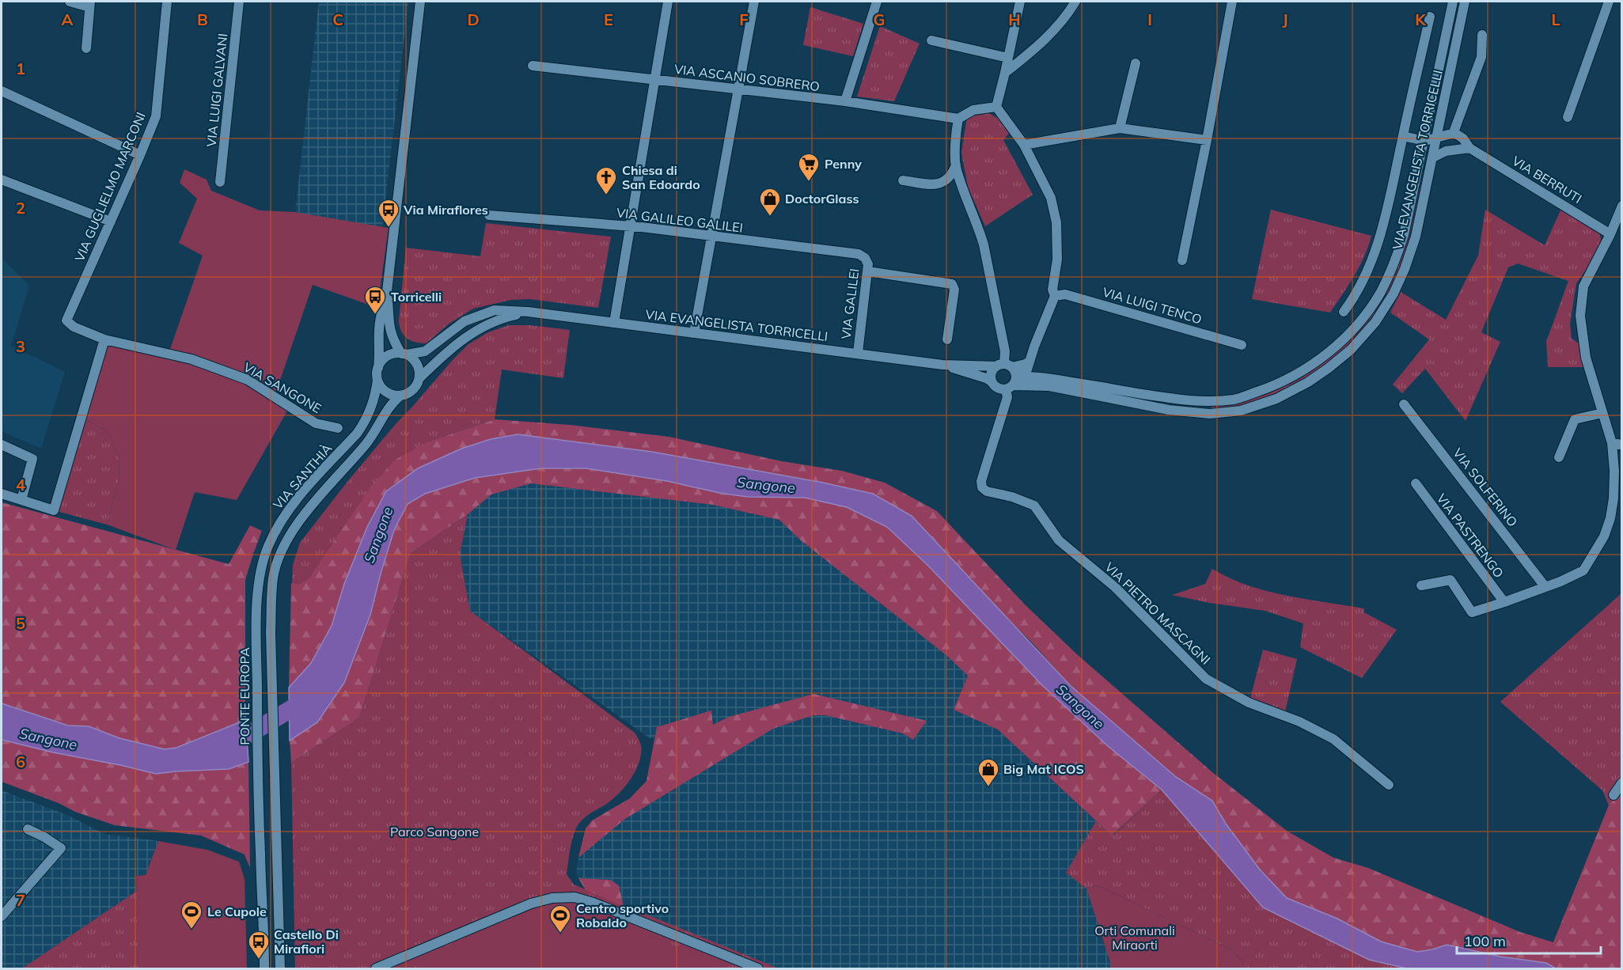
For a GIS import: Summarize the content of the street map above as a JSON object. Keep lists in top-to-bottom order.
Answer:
{
  "streets": {
    "street": [
      "VIA ASCANIO SOBRERO",
      "VIA LUIGI GALVANI",
      "VIA EVANGELISTA TORRICELLI",
      "VIA BERRUTI",
      "VIA GUGLIELMO MARCONI",
      "VIA GALILEO GALILEI",
      "VIA GALILEI",
      "VIA LUIGI TENCO",
      "VIA SANGONE",
      "VIA SANTHIÀ",
      "VIA SOLFERINO",
      "VIA PASTRENGO",
      "VIA PIETRO MASCAGNI",
      "PONTE EUROPA"
    ]
  },
  "crossings": [
    ["VIA ASCANIO SOBRERO", "VIA PIETRO MASCAGNI"],
    ["VIA EVANGELISTA TORRICELLI", "VIA BERRUTI"],
    ["VIA EVANGELISTA TORRICELLI", "VIA GALILEI"],
    ["VIA EVANGELISTA TORRICELLI", "VIA SANTHIÀ"],
    ["VIA EVANGELISTA TORRICELLI", "VIA PIETRO MASCAGNI"],
    ["VIA GUGLIELMO MARCONI", "VIA SANGONE"],
    ["VIA GALILEO GALILEI", "VIA GALILEI"],
    ["VIA SANTHIÀ", "PONTE EUROPA"]
  ],
  "water": ["Sangone"],
  "parks": ["Parco Sangone", "Orti Comunali Miraorti"],
  "places": {
    "supermarket": ["Penny"],
    "church": ["Chiesa di San Edoardo"],
    "shop": ["DoctorGlass", "Big Mat ICOS"],
    "bus stop": ["Via Miraflores", "Torricelli", "Castello Di Mirafiori"],
    "sports": ["Le Cupole", "Centro sportivo Robaldo"]
  },
  "scale_bar": "100 m",
  "grid": {
    "columns": [
      "A",
      "B",
      "C",
      "D",
      "E",
      "F",
      "G",
      "H",
      "I",
      "J",
      "K",
      "L"
    ],
    "rows": [
      "1",
      "2",
      "3",
      "4",
      "5",
      "6",
      "7"
    ]
  }
}
